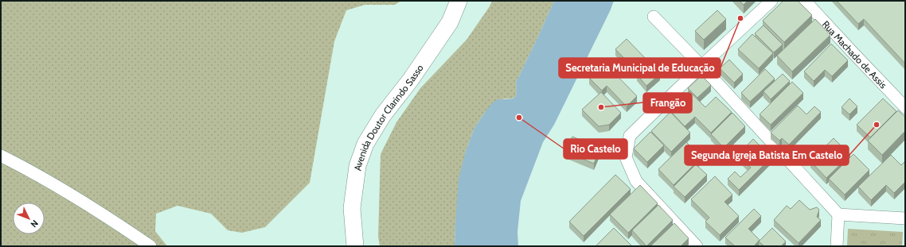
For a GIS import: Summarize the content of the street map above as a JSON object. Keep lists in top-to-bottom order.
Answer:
{
  "streets": {
    "main road": ["Avenida Doutor Clarindo Sasso"],
    "street": ["Rua Machado de Assis"]
  },
  "places": [
    "Secretaria Municipal de Educação",
    "Frangão",
    "Rio Castelo",
    "Segunda Igreja Batista Em Castelo"
  ],
  "north": "bottom right"
}
